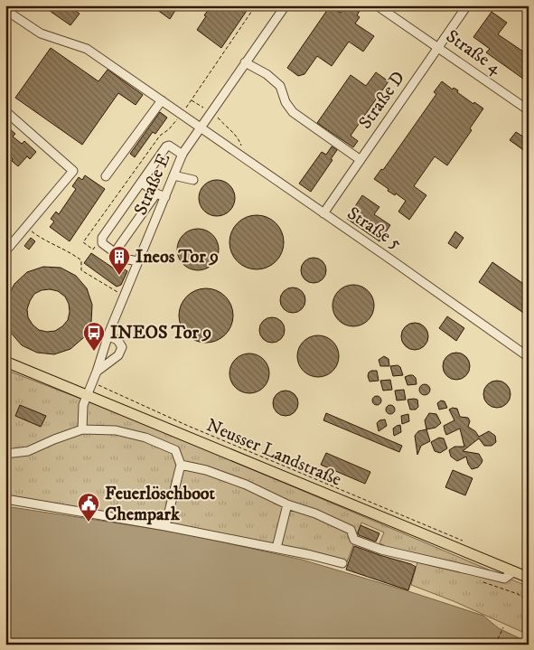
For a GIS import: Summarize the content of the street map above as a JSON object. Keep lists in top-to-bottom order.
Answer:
{
  "streets": {
    "main road": ["Neusser Landstraße"],
    "street": [
      "Straße 4",
      "Straße D",
      "Straße E",
      "Straße 5"
    ]
  },
  "crossings": [
    ["Straße 4", "Straße D"],
    ["Straße D", "Straße 5"],
    ["Straße E", "Straße 5"],
    ["Straße E", "Neusser Landstraße"]
  ],
  "places": {
    "building": ["Ineos Tor 9"],
    "bus stop": ["INEOS Tor 9"],
    "public building": ["Feuerlöschboot Chempark"]
  }
}
